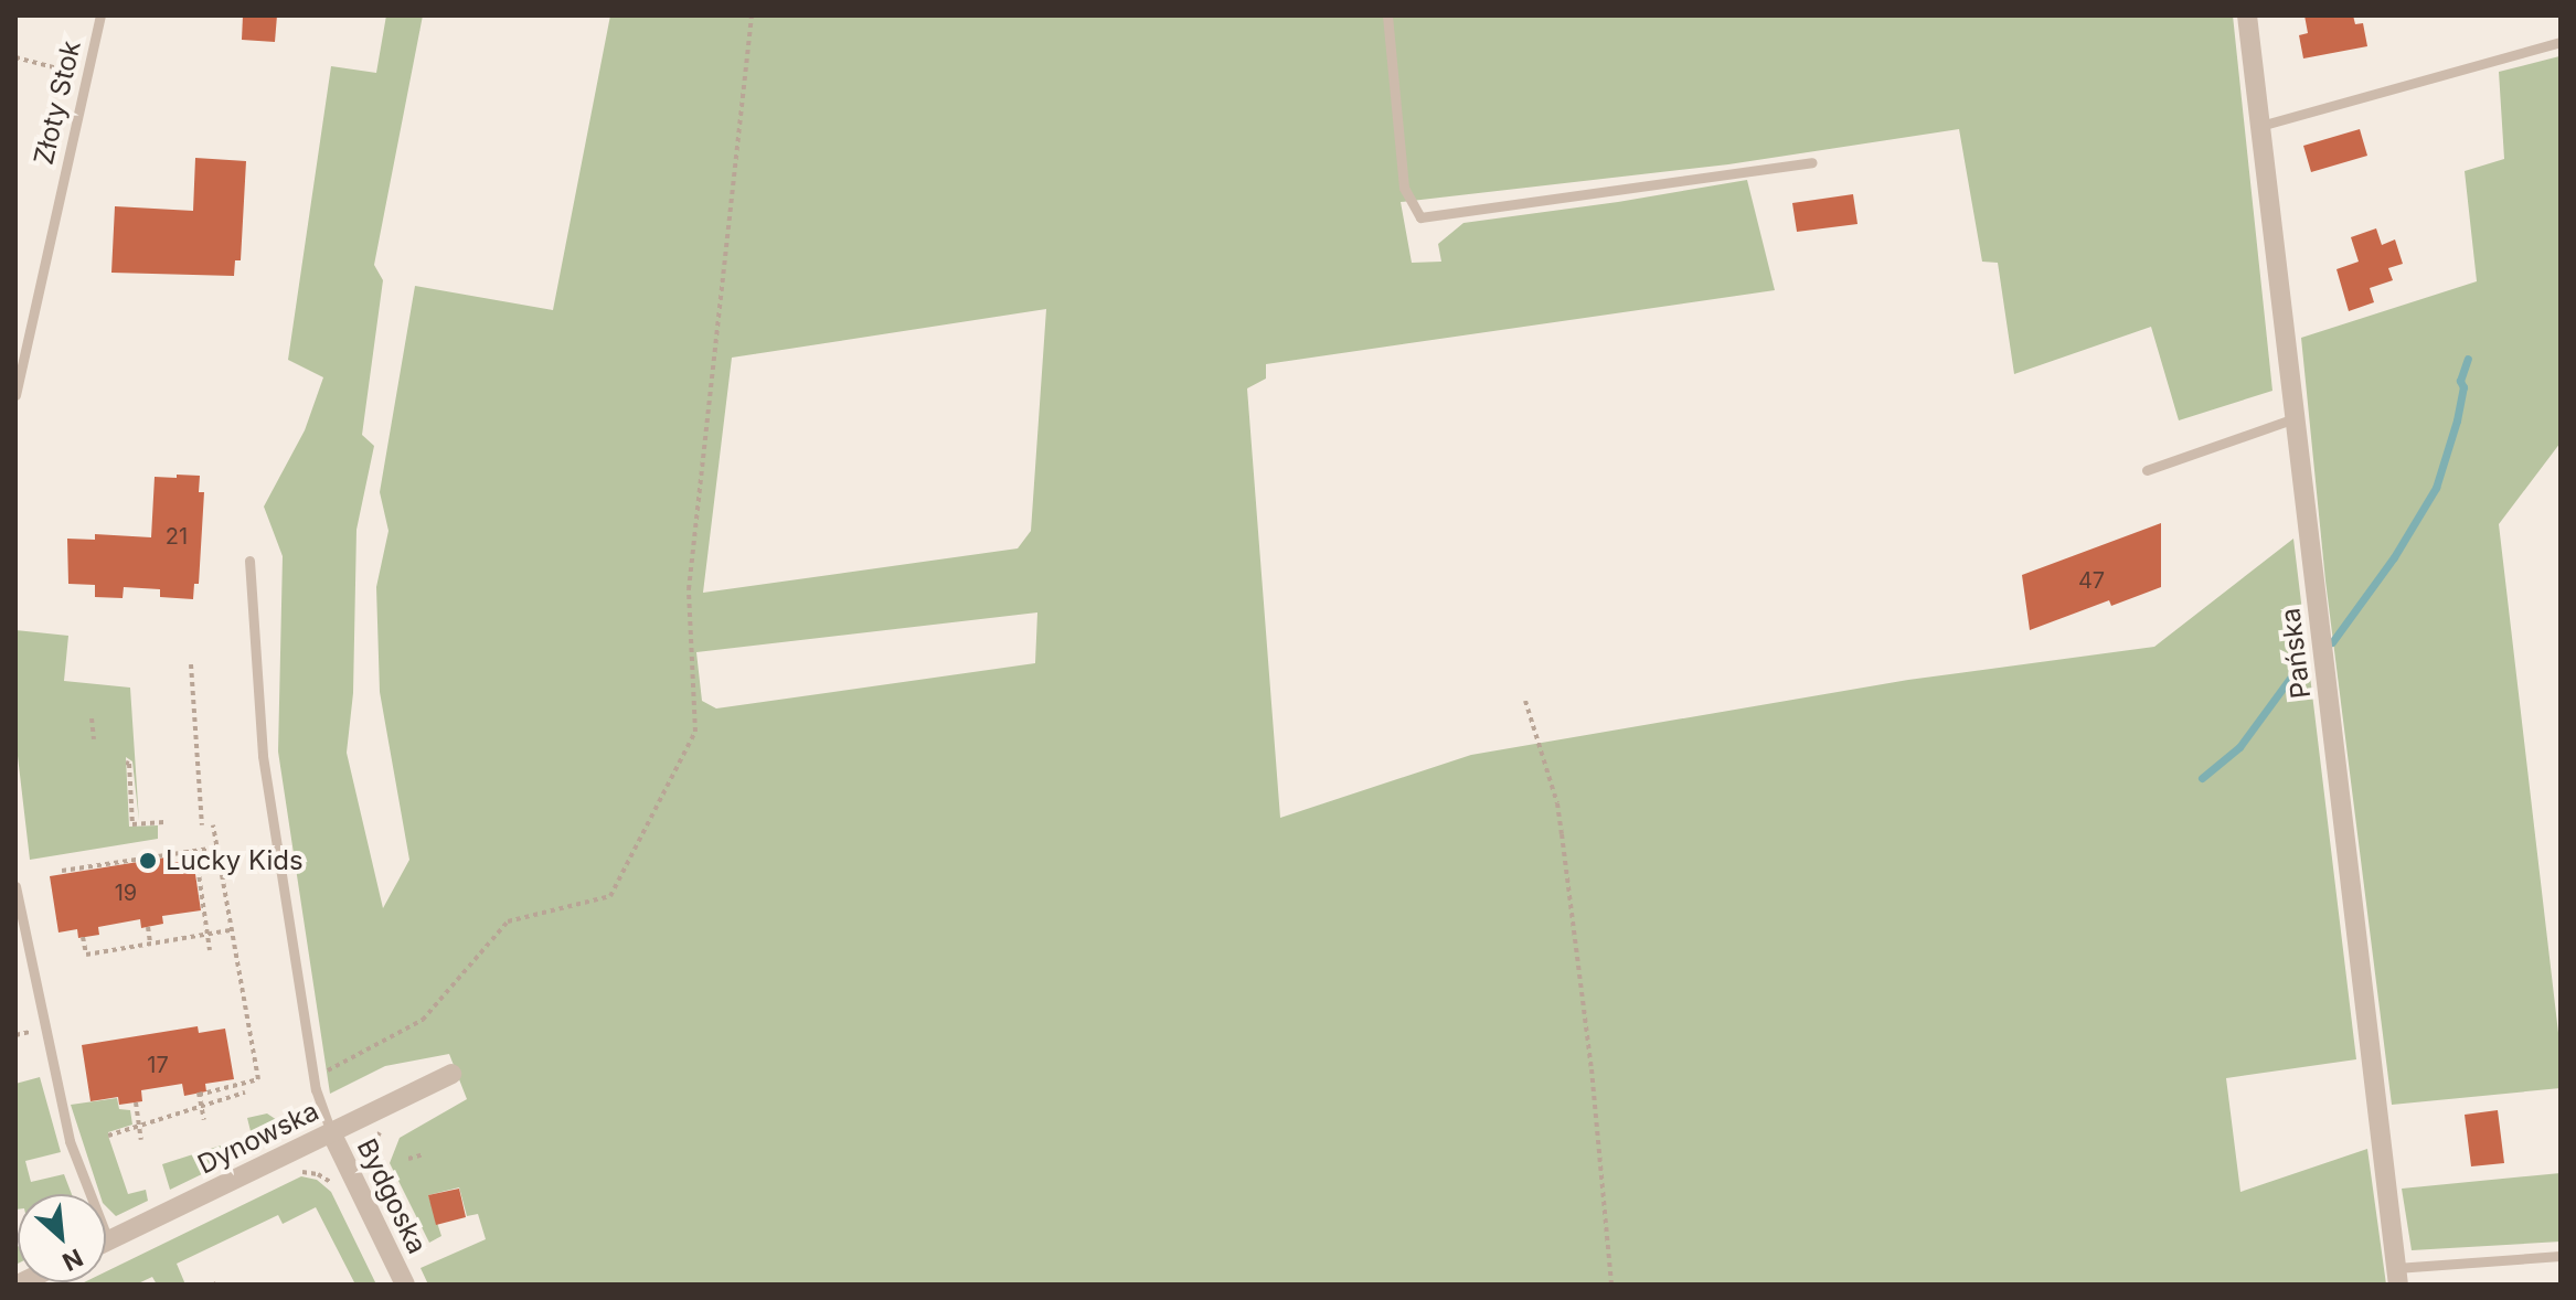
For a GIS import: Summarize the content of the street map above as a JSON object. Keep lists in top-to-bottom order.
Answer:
{
  "streets": {
    "street": ["Pańska", "Dynowska", "Bydgoska"],
    "lane": ["Złoty Stok"]
  },
  "crossings": [
    ["Dynowska", "Bydgoska"]
  ],
  "places": ["Lucky Kids"],
  "house_numbers": [
    "21",
    "47",
    "19",
    "17"
  ],
  "north": "bottom right"
}
